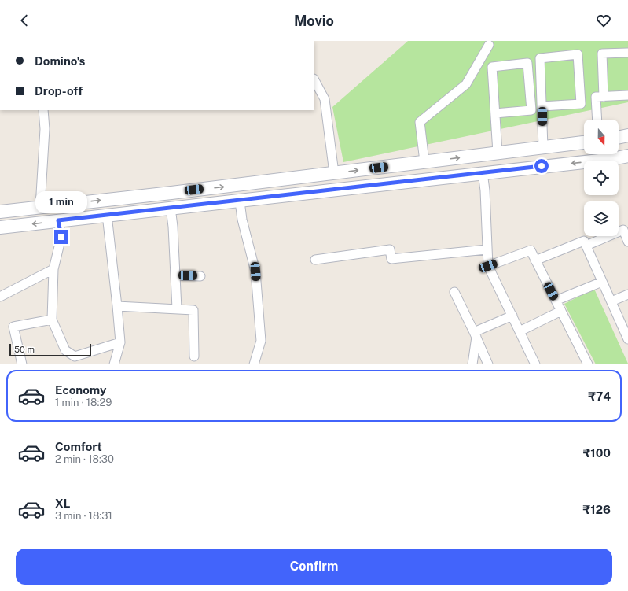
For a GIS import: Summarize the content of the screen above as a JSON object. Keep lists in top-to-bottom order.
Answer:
{
  "scale_bar": "50 m",
  "north": "bottom",
  "page": {
    "header": "Movio",
    "banner": ["Domino's", "Drop-off"],
    "bubble": "1 min",
    "scale": "50 m",
    "list": [
      {
        "name": "Economy",
        "note": "1 min · 18:29",
        "value": "₹74"
      },
      {
        "name": "Comfort",
        "note": "2 min · 18:30",
        "value": "₹100"
      },
      {
        "name": "XL",
        "note": "3 min · 18:31",
        "value": "₹126"
      }
    ],
    "buttons": "Confirm"
  }
}
